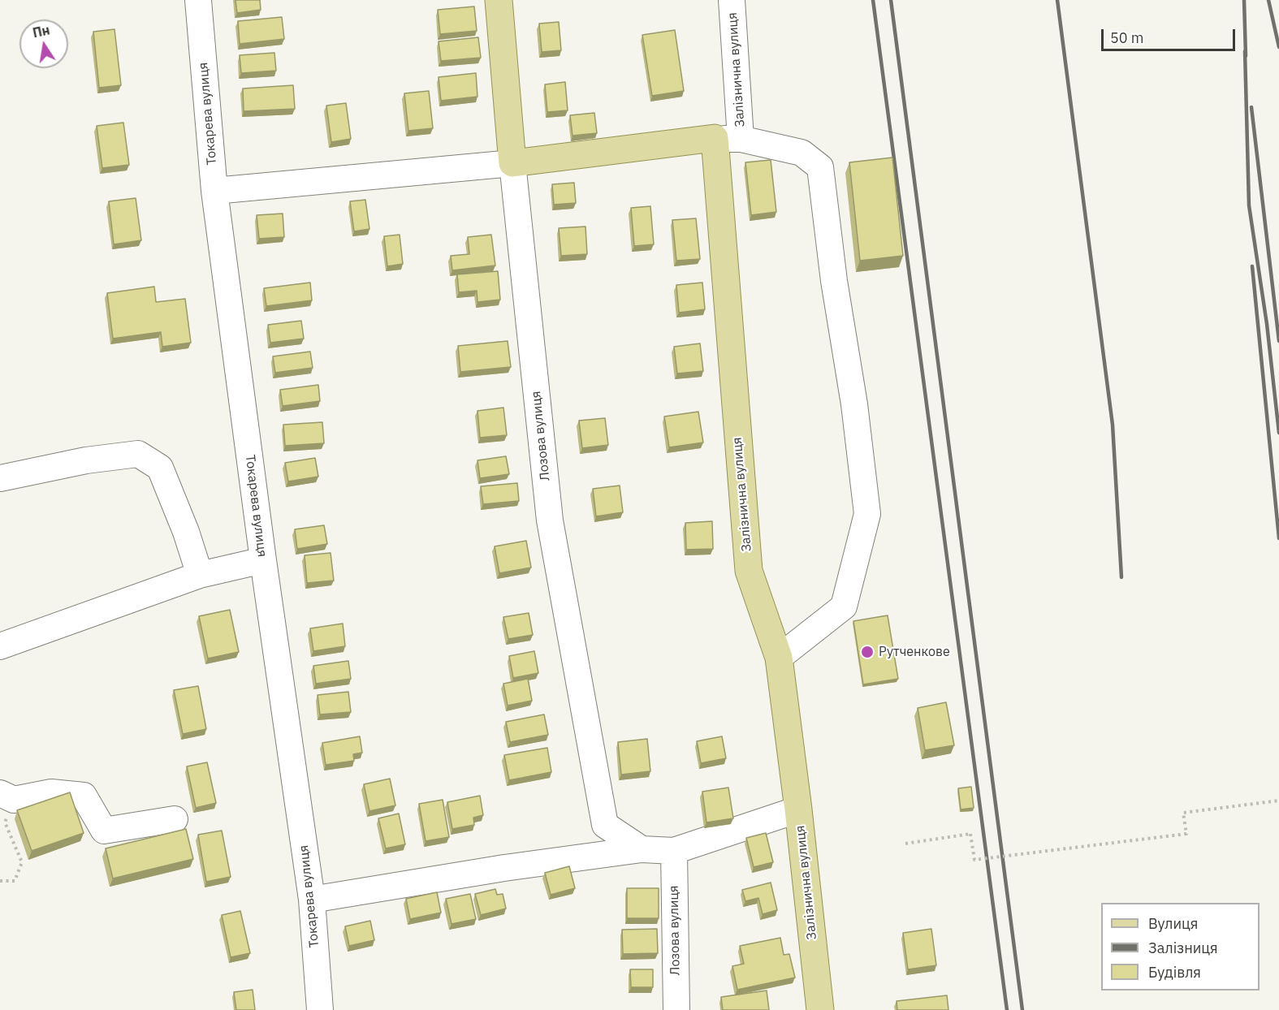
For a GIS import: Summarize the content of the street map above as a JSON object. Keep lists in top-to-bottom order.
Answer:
{
  "streets": {
    "main road": ["Залізнична вулиця", "Лозова вулиця"],
    "street": ["Токарева вулиця"]
  },
  "places": ["Рутченкове"],
  "legend": ["Вулиця", "Залізниця", "Будівля"],
  "scale_bar": "50 m",
  "north": "top"
}
